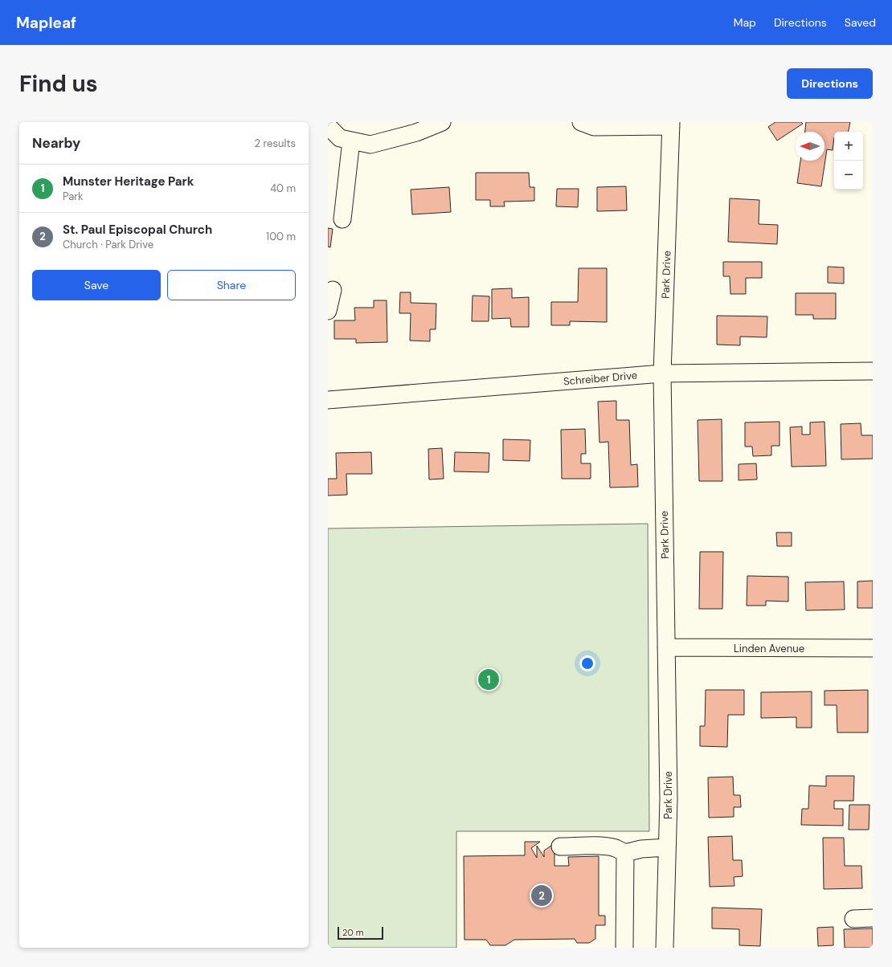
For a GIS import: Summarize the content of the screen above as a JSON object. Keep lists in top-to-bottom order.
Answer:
{
  "streets": {
    "street": ["Park Drive", "Schreiber Drive", "Linden Avenue"]
  },
  "crossings": [
    ["Park Drive", "Schreiber Drive"],
    ["Park Drive", "Linden Avenue"]
  ],
  "scale_bar": "20 m",
  "north": "left",
  "page": {
    "header": "Mapleaf",
    "nav": ["Map", "Directions", "Saved"],
    "buttons": [
      "Directions",
      ["Save", "Share"]
    ],
    "title": "Find us",
    "heading": ["Nearby", "2 results"],
    "map_buttons": ["+", "−"],
    "list": [
      {
        "mark": "1",
        "name": "Munster Heritage Park",
        "note": "Park",
        "value": "40 m"
      },
      {
        "mark": "2",
        "name": "St. Paul Episcopal Church",
        "note": "Church · Park Drive",
        "value": "100 m"
      }
    ],
    "pins": ["1", "2"],
    "scale": "20 m"
  }
}
